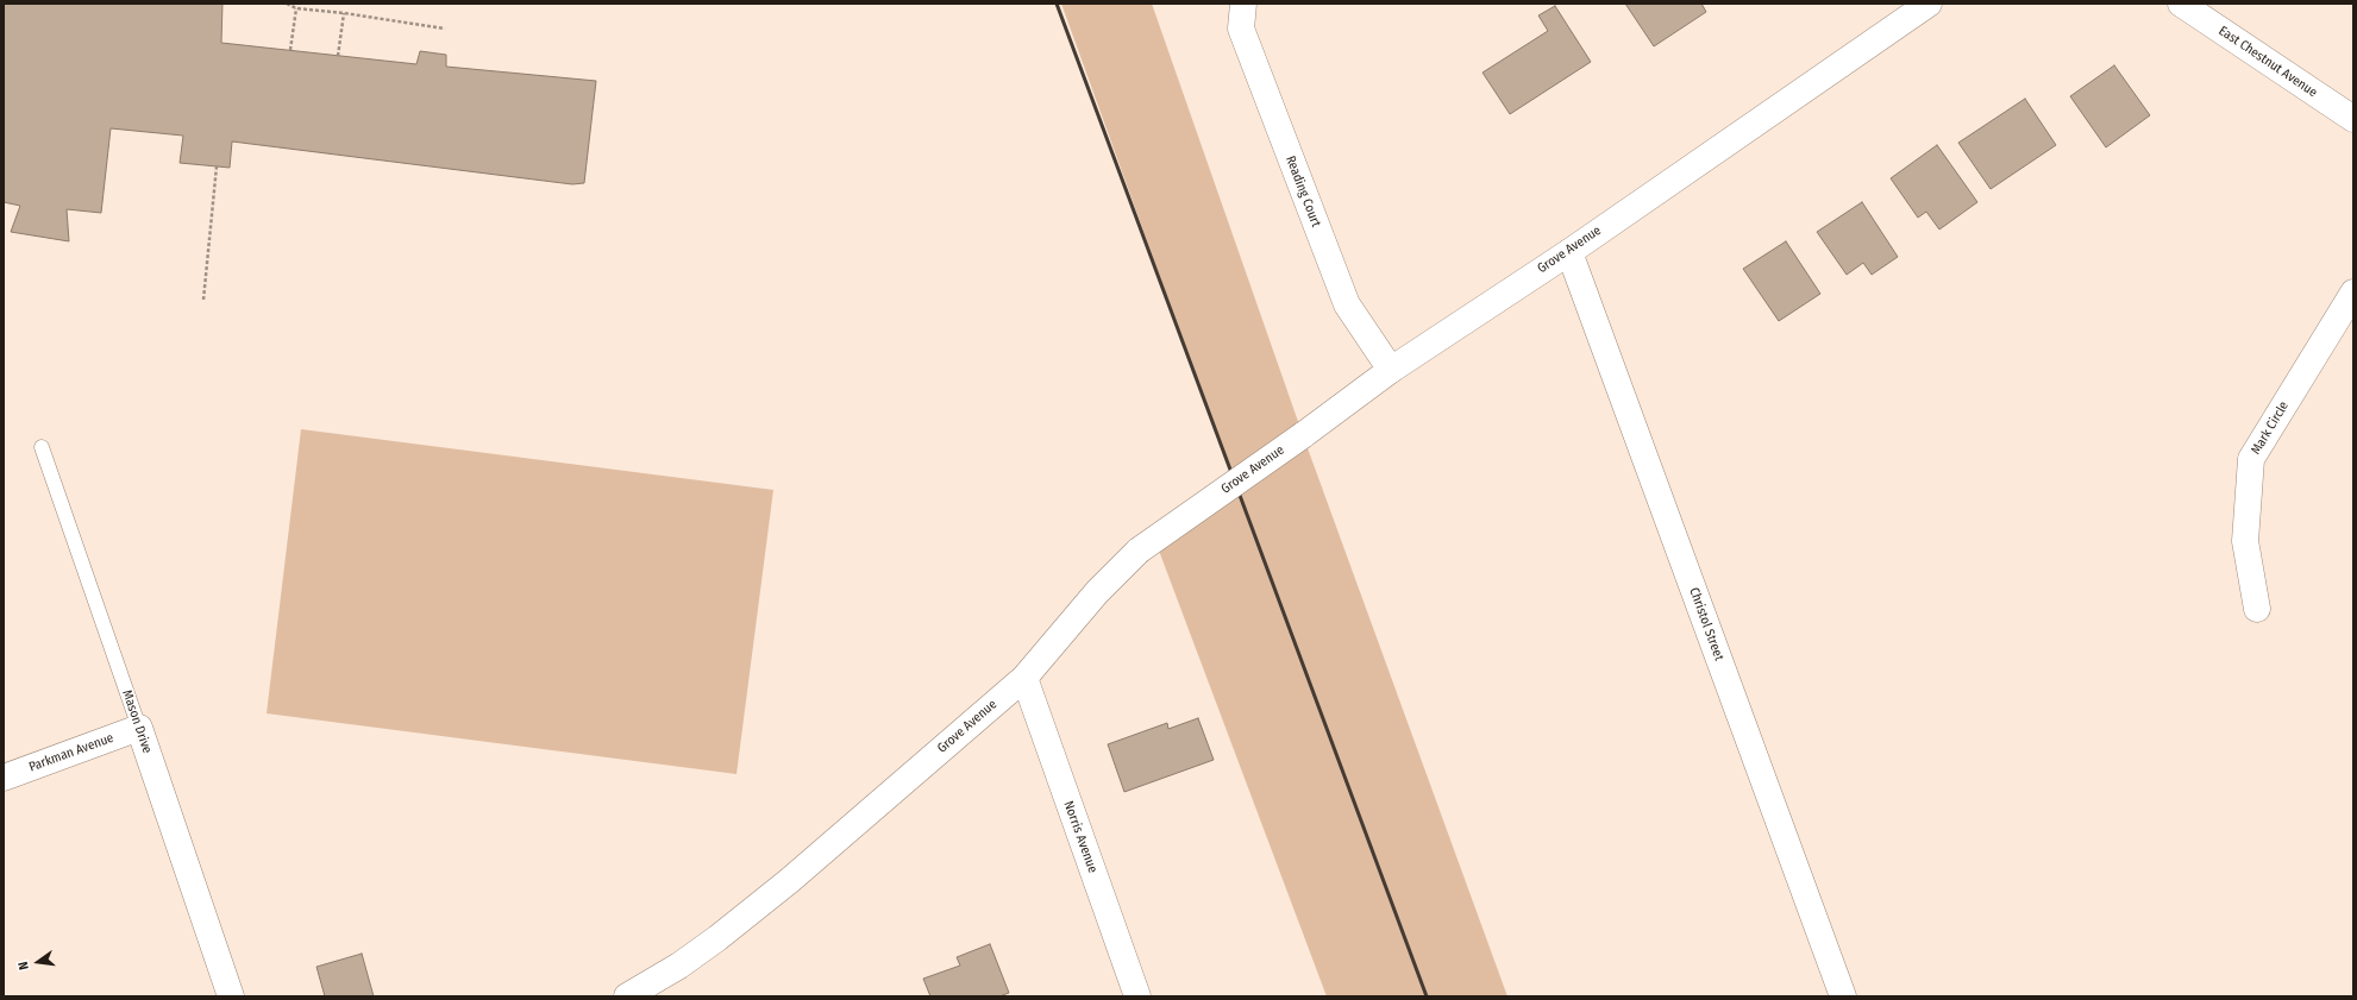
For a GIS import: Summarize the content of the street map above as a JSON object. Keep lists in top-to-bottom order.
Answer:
{
  "streets": {
    "street": [
      "East Chestnut Avenue",
      "Reading Court",
      "Grove Avenue",
      "Mark Circle",
      "Christol Street",
      "Mason Drive",
      "Parkman Avenue",
      "Norris Avenue"
    ]
  },
  "crossings": [
    ["Reading Court", "Grove Avenue"],
    ["Grove Avenue", "Christol Street"],
    ["Grove Avenue", "Norris Avenue"],
    ["Mason Drive", "Parkman Avenue"]
  ],
  "north": "left"
}
